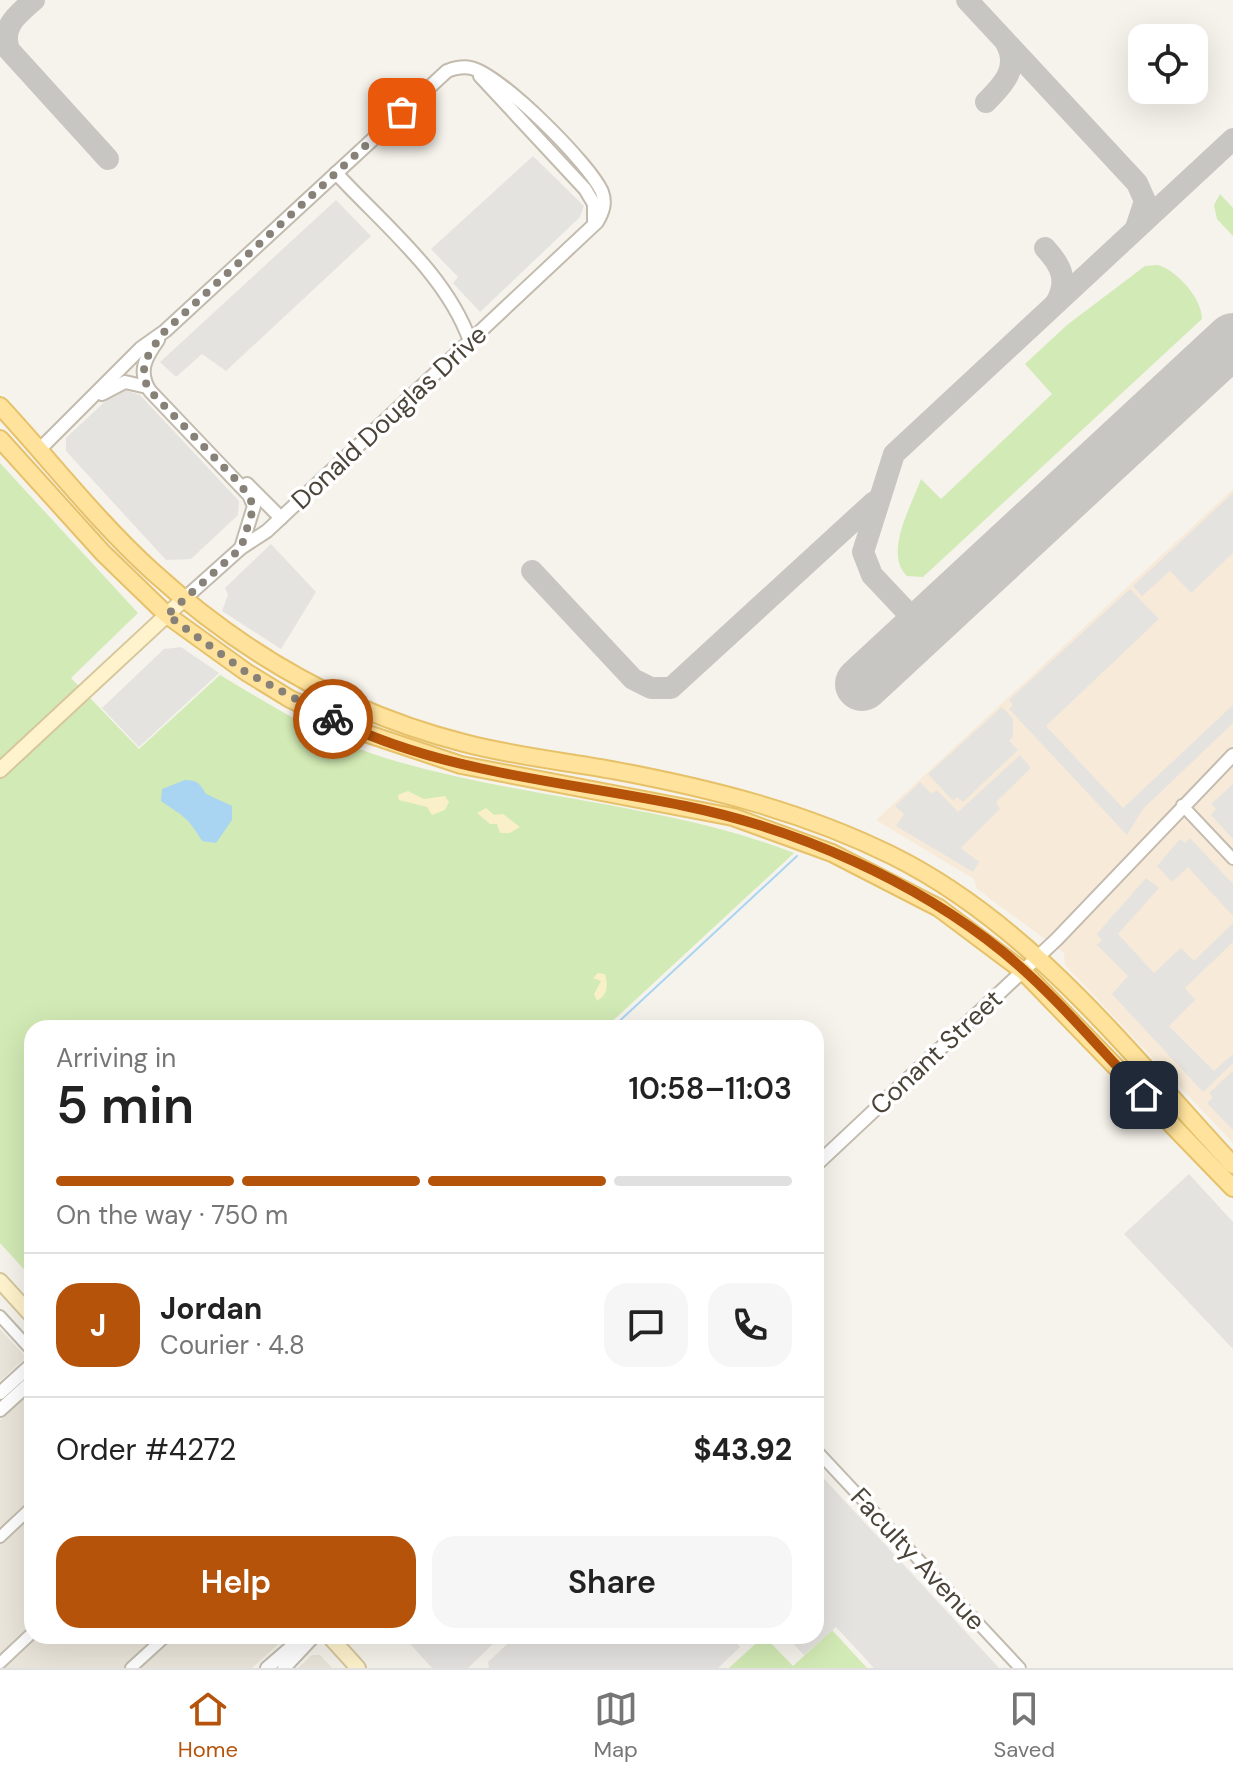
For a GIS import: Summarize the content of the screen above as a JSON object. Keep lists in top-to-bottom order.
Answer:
{
  "streets": {
    "street": ["Donald Douglas Drive", "Conant Street", "Faculty Avenue"]
  },
  "page": {
    "heading": ["5 min", "Arriving in", "10:58–11:03"],
    "panel": [
      "Jordan",
      "Courier · 4.8",
      "Order #4272",
      "$43.92"
    ],
    "bar": "On the way · 750 m",
    "round": "J",
    "buttons": ["Help", "Share"],
    "tabs": ["Home", "Map", "Saved"]
  }
}
